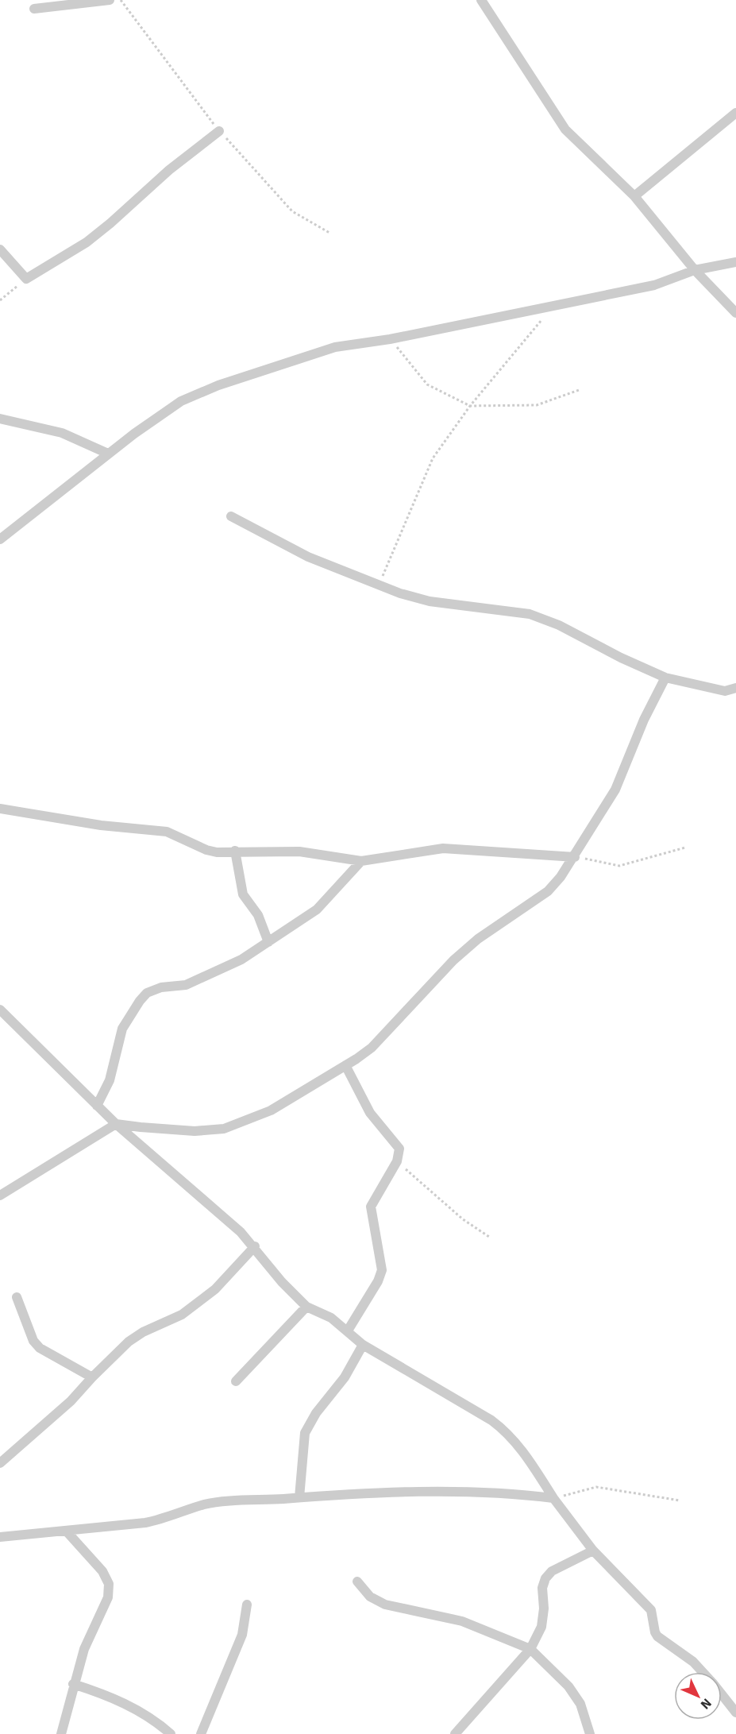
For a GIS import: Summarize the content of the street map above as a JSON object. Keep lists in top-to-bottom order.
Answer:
{
  "north": "bottom right"
}
